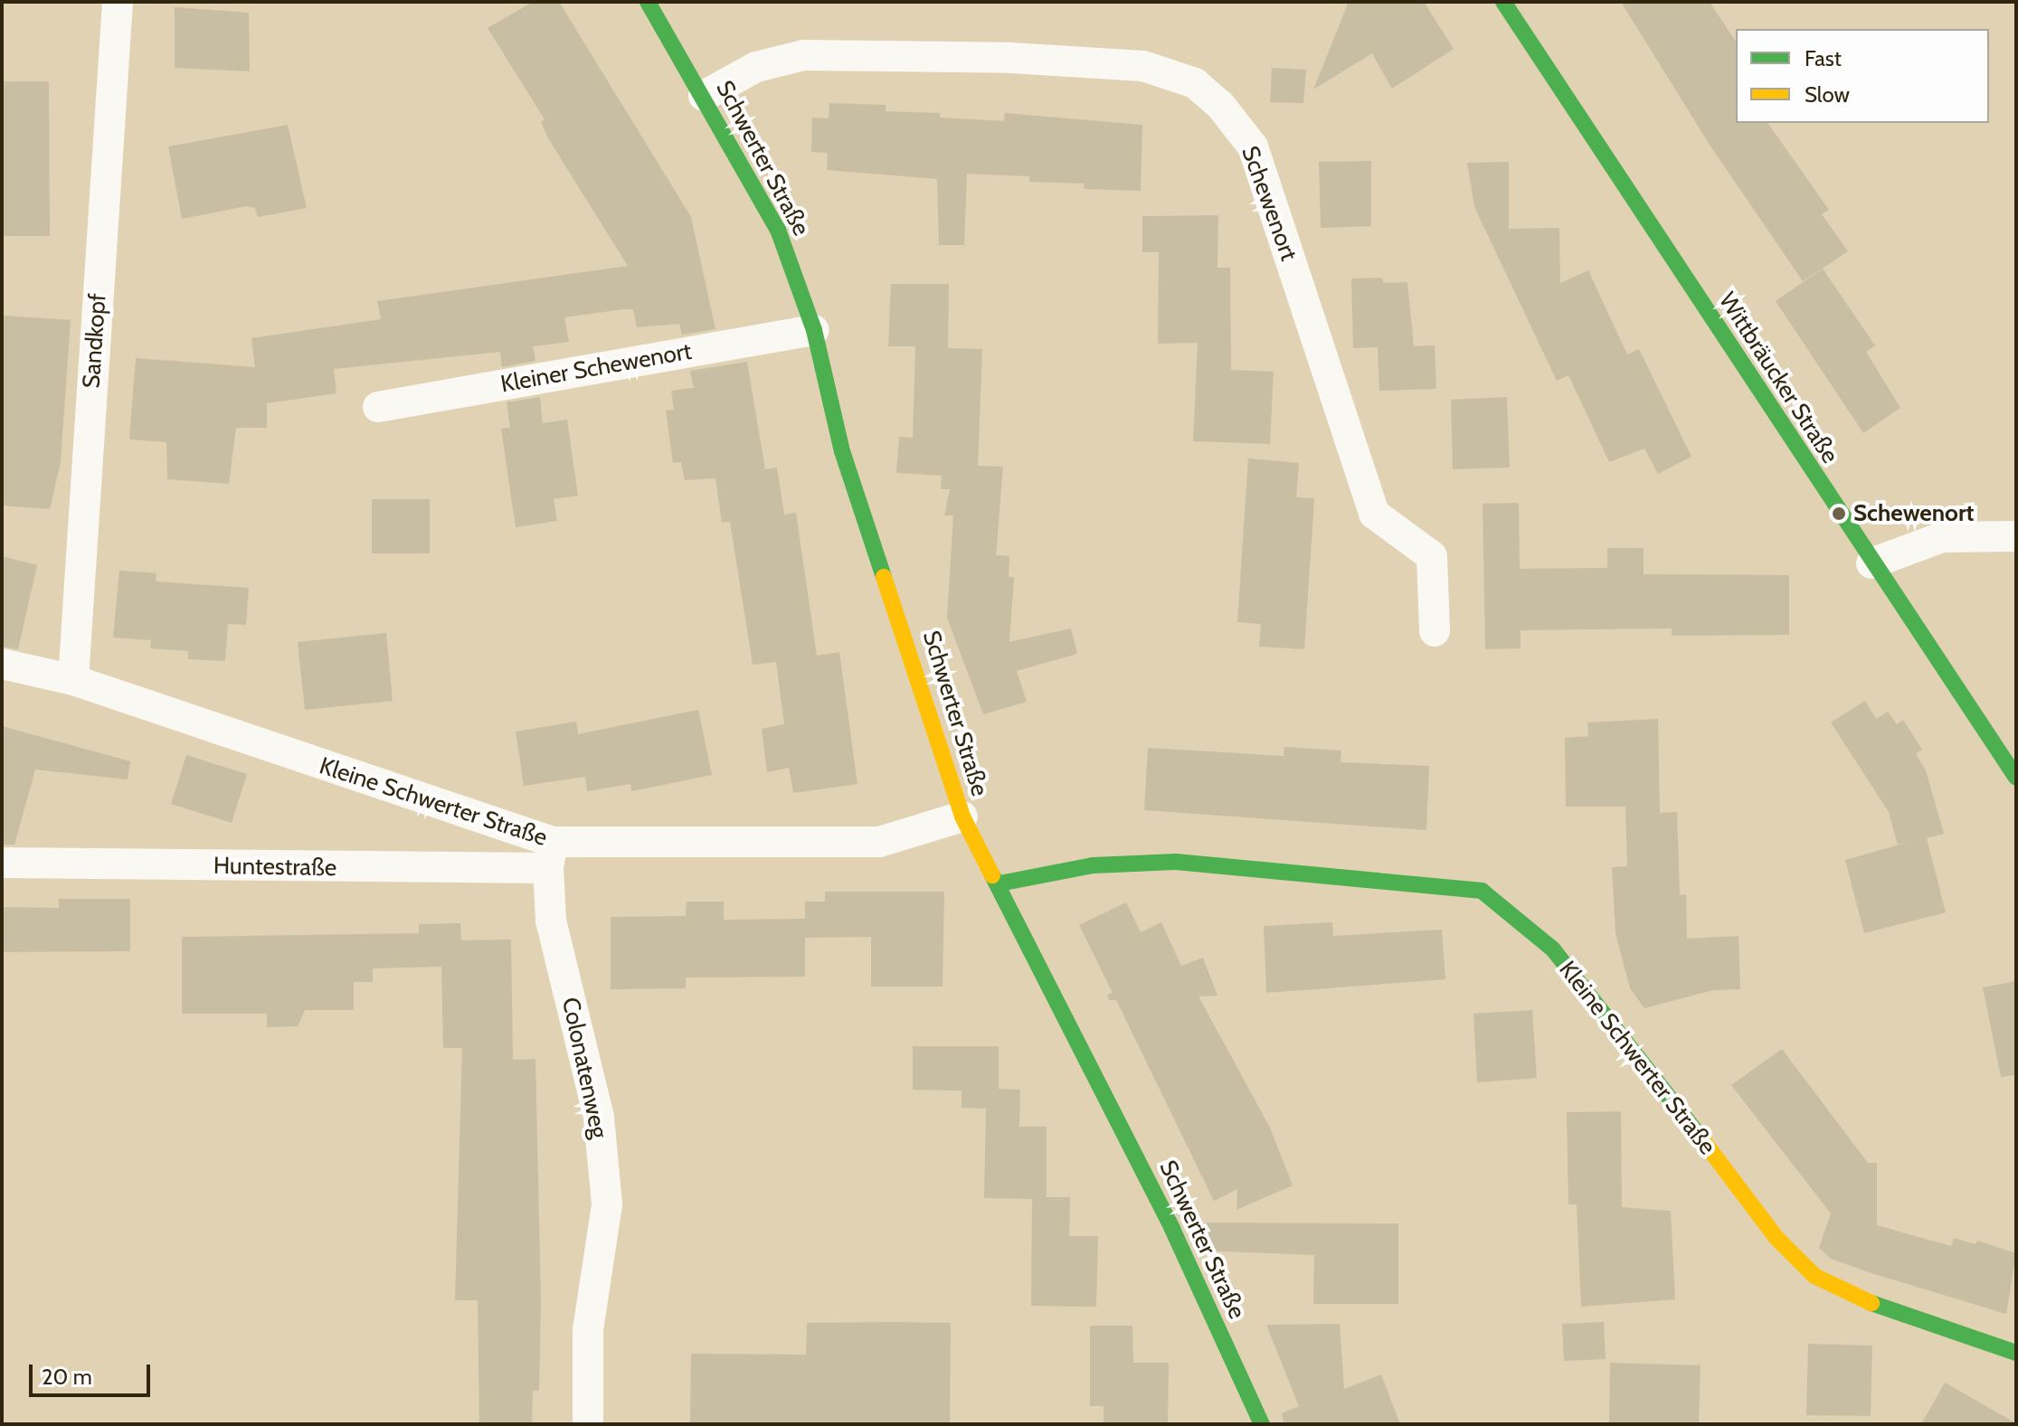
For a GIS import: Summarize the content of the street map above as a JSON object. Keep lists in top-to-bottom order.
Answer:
{
  "streets": {
    "street": [
      "Schwerter Straße",
      "Schewenort",
      "Sandkopf",
      "Kleiner Schewenort",
      "Wittbräucker Straße",
      "Kleine Schwerter Straße",
      "Huntestraße",
      "Colonatenweg"
    ]
  },
  "crossings": [
    ["Schwerter Straße", "Schewenort"],
    ["Schwerter Straße", "Kleiner Schewenort"],
    ["Schwerter Straße", "Kleine Schwerter Straße"],
    ["Sandkopf", "Kleine Schwerter Straße"],
    ["Kleine Schwerter Straße", "Huntestraße"],
    ["Kleine Schwerter Straße", "Colonatenweg"],
    ["Huntestraße", "Colonatenweg"]
  ],
  "places": ["Schewenort"],
  "legend": ["Fast", "Slow"],
  "scale_bar": "20 m"
}
